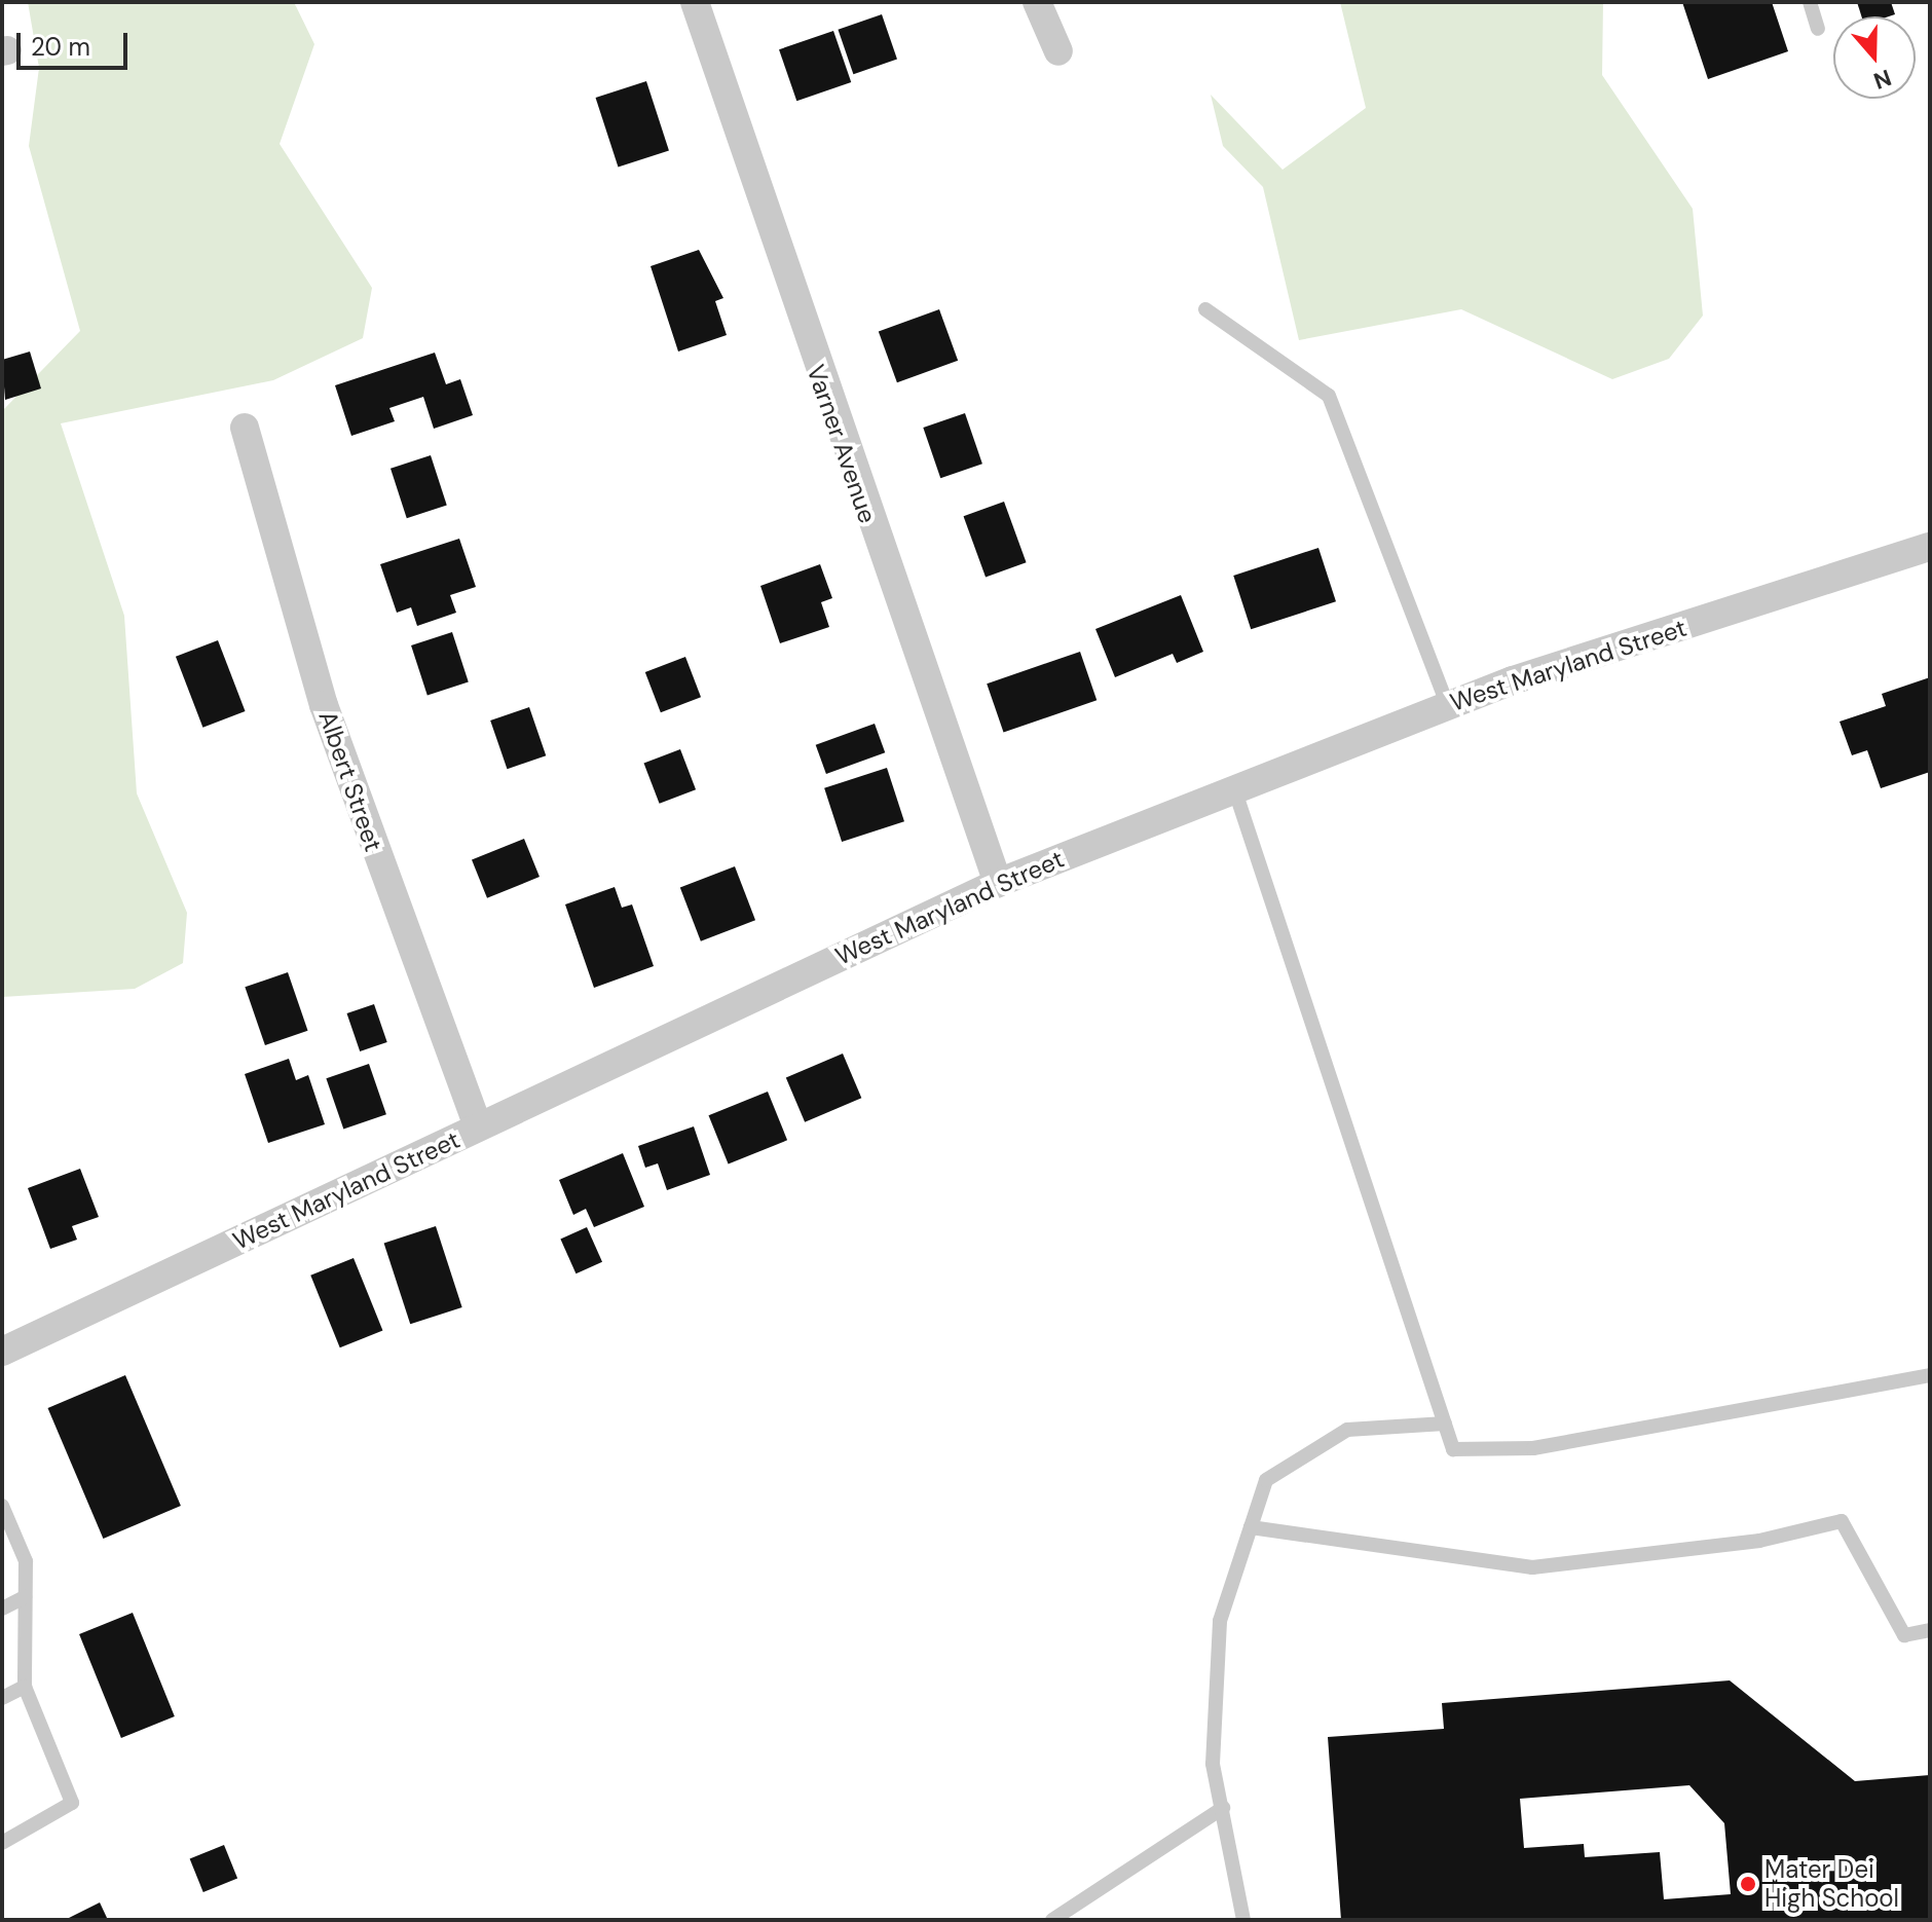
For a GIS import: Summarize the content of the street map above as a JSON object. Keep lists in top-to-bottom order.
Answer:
{
  "streets": {
    "street": ["Varner Avenue", "West Maryland Street", "Albert Street"]
  },
  "crossings": [
    ["Varner Avenue", "West Maryland Street"],
    ["West Maryland Street", "Albert Street"]
  ],
  "places": ["Mater Dei High School"],
  "scale_bar": "20 m",
  "north": "bottom"
}
